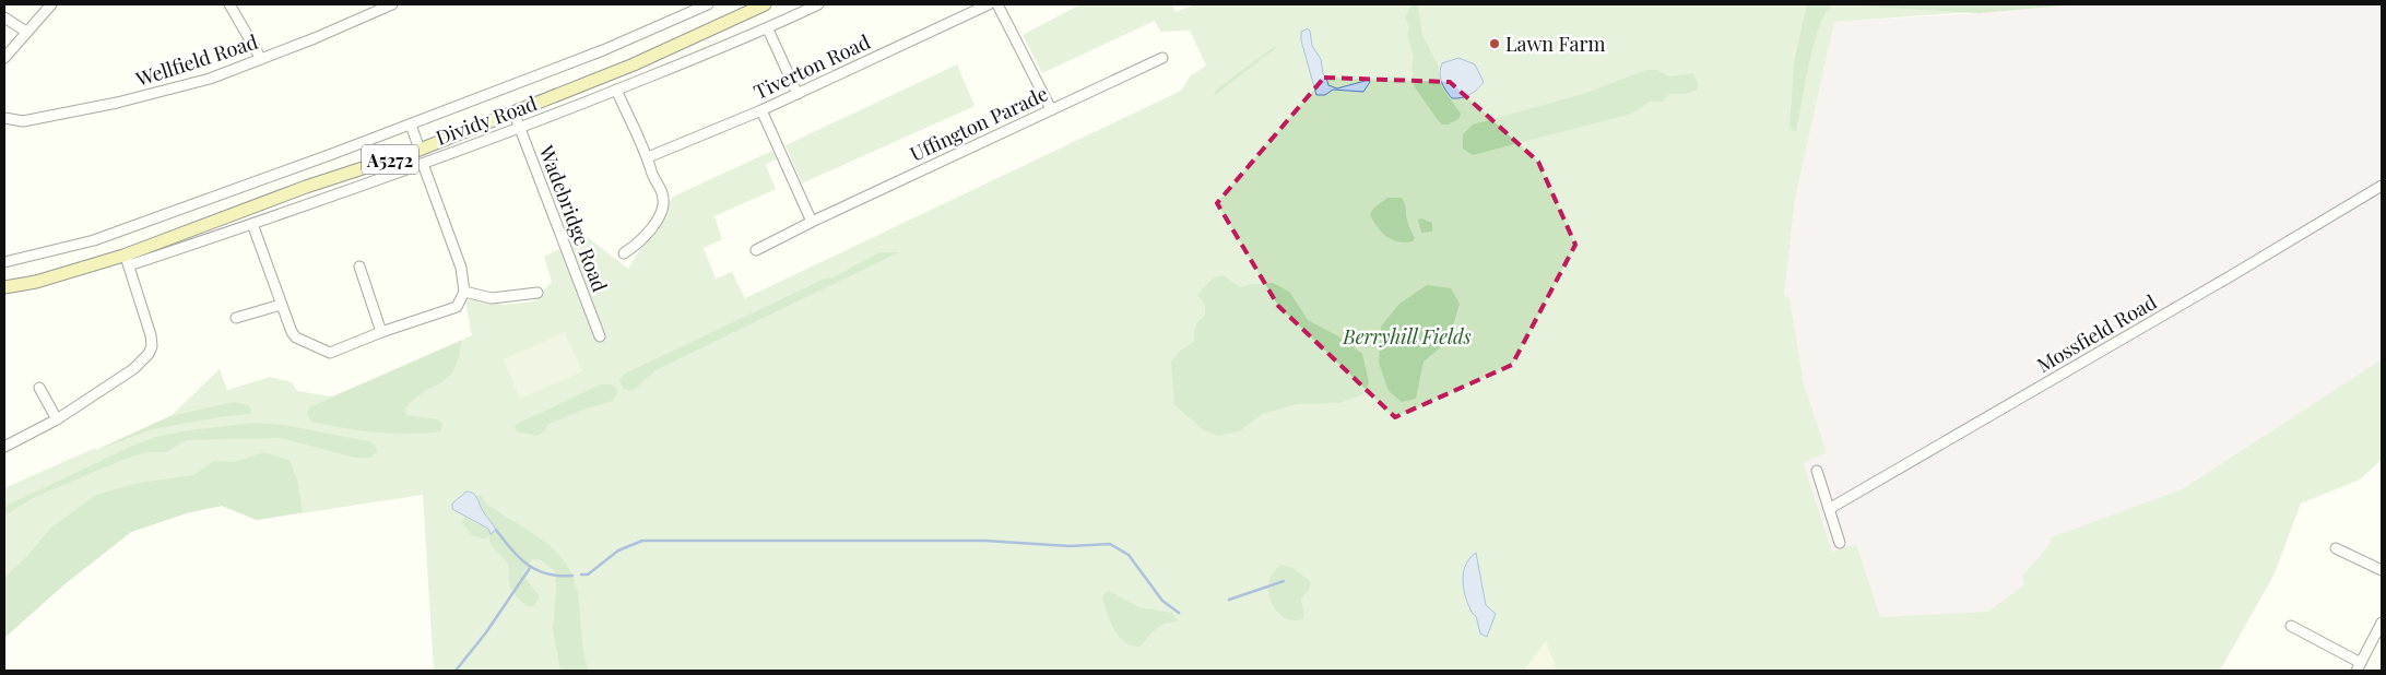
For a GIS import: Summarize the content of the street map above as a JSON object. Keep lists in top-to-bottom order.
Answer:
{
  "streets": {
    "main road": ["Dividy Road", "A5272"],
    "street": [
      "Wellfield Road",
      "Tiverton Road",
      "Uffington Parade",
      "Wadebridge Road",
      "Mossfield Road"
    ]
  },
  "crossings": [
    ["Dividy Road", "Wadebridge Road"]
  ],
  "parks": ["Berryhill Fields"],
  "places": ["Lawn Farm"]
}
